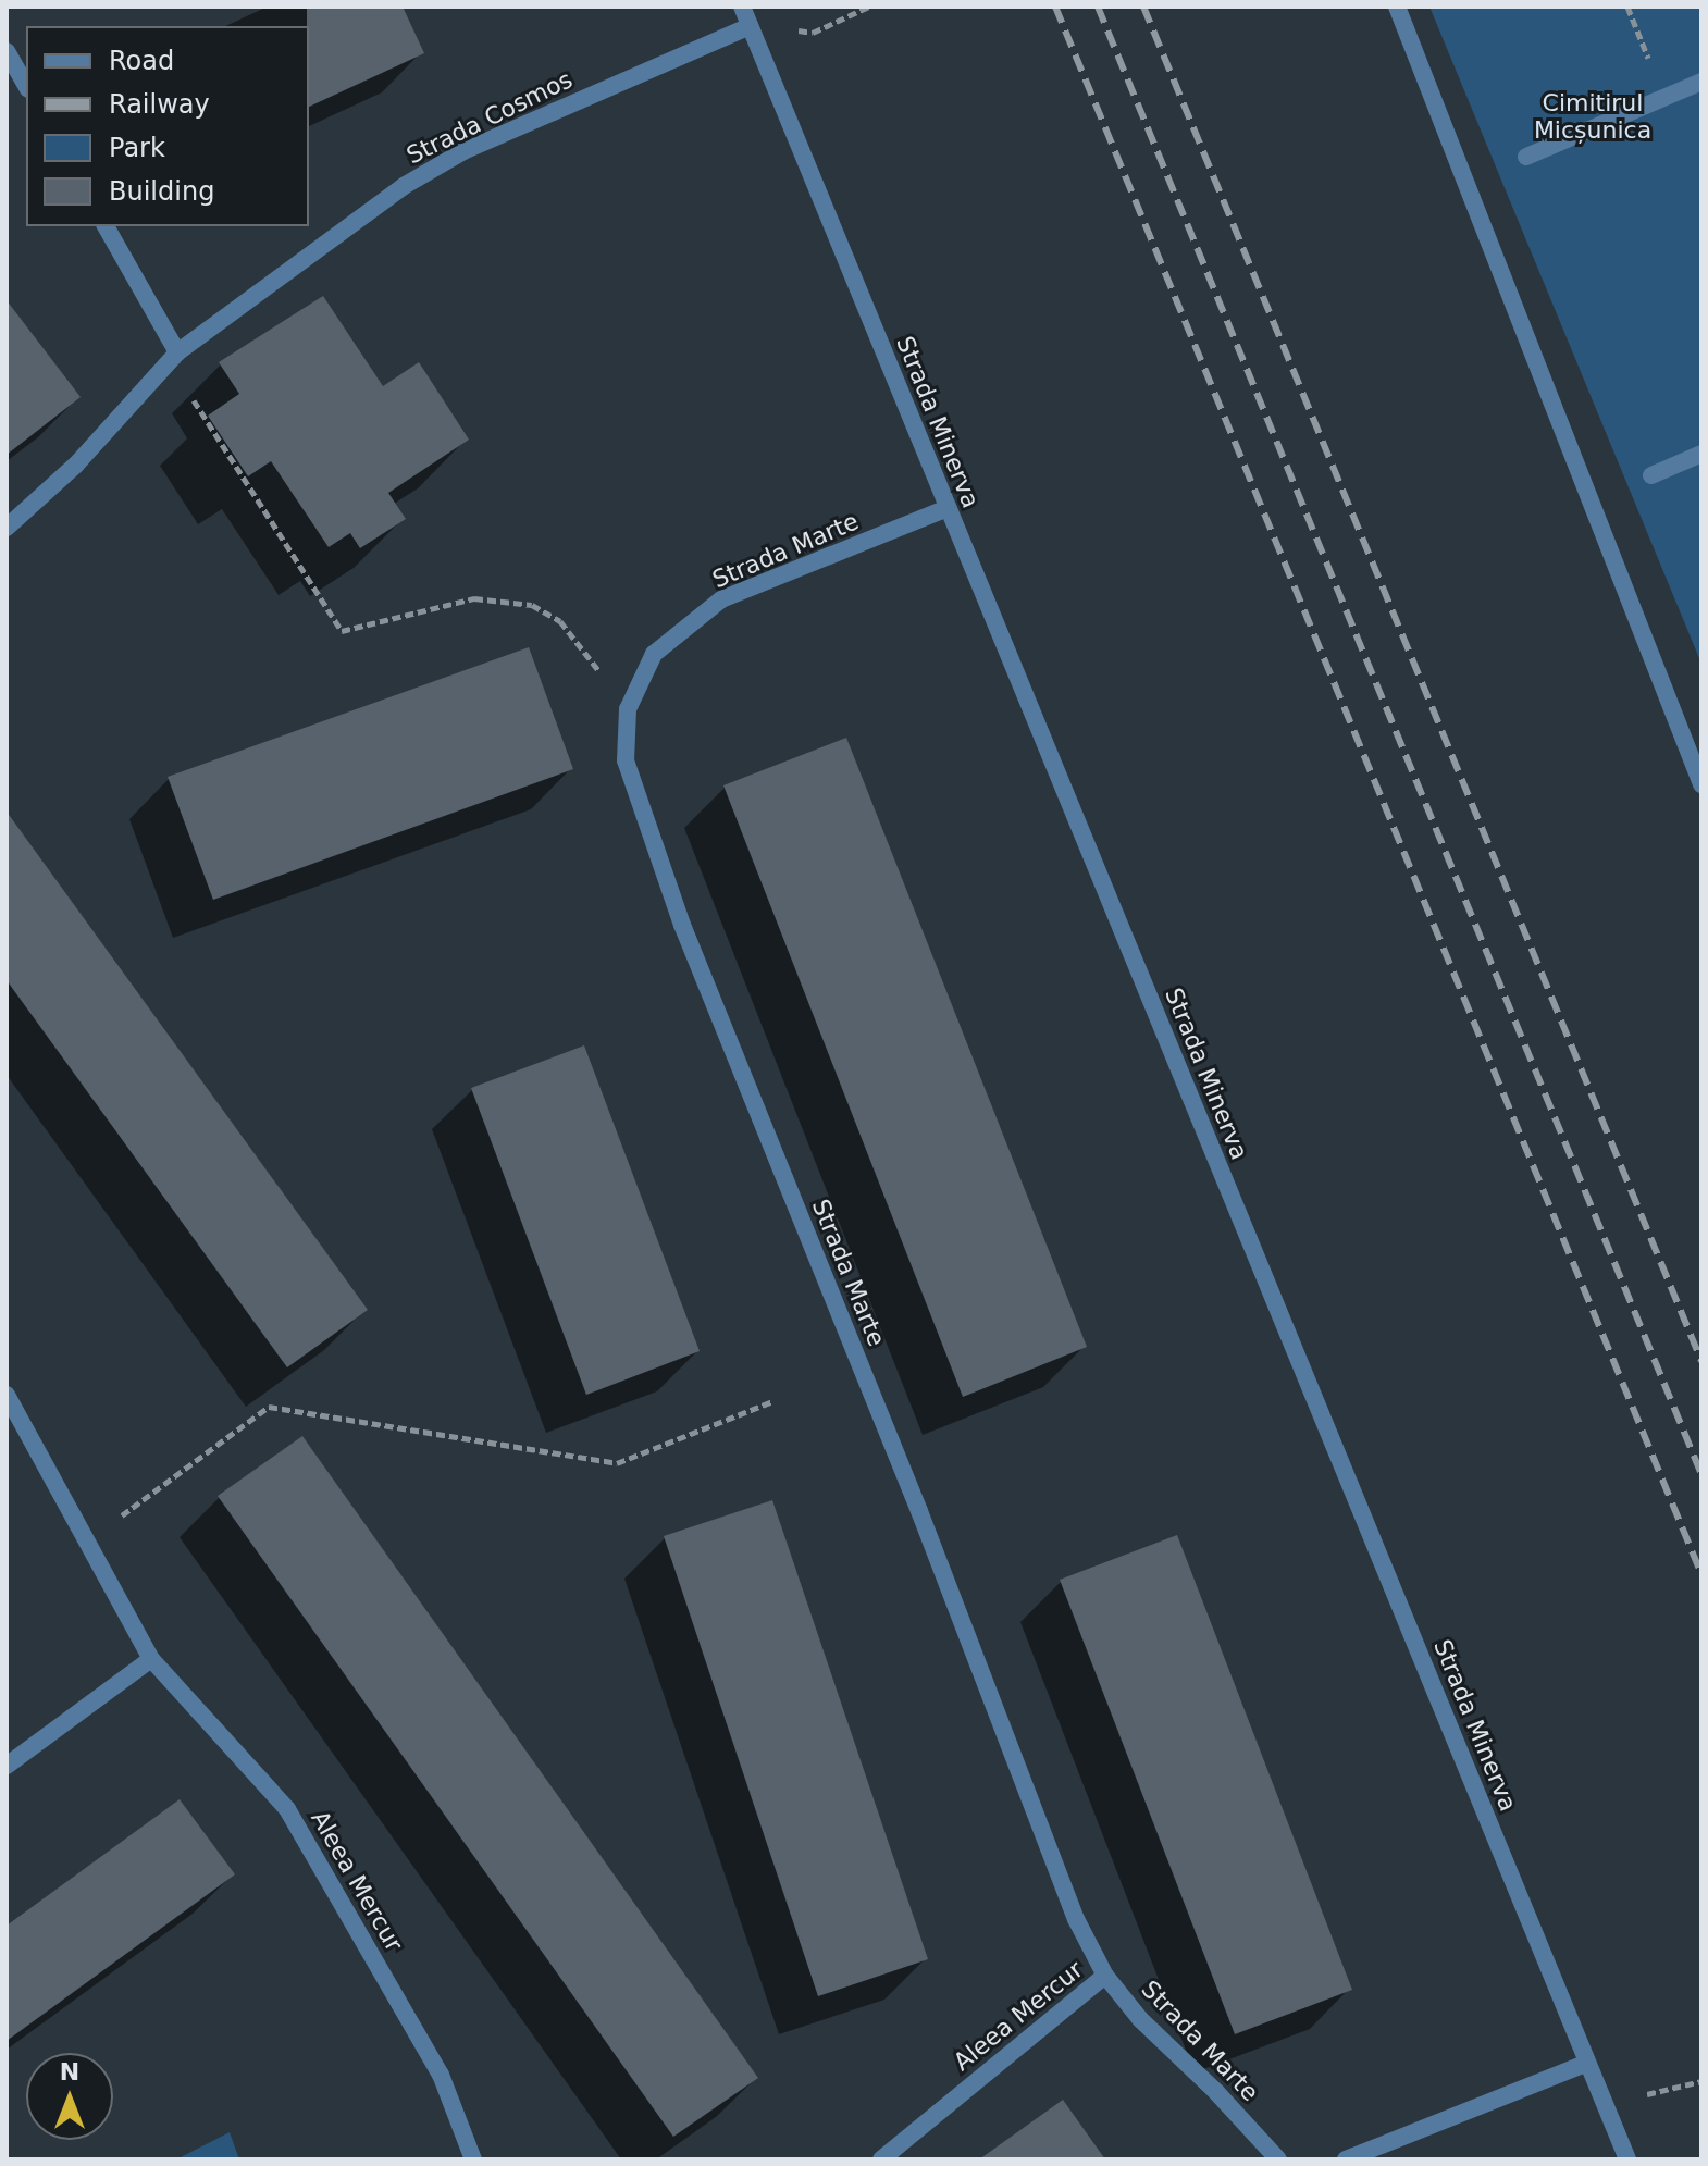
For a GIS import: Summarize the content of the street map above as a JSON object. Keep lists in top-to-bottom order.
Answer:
{
  "streets": {
    "street": [
      "Strada Cosmos",
      "Strada Minerva",
      "Strada Marte",
      "Aleea Mercur"
    ]
  },
  "crossings": [
    ["Strada Cosmos", "Strada Minerva"],
    ["Strada Minerva", "Strada Marte"],
    ["Strada Marte", "Aleea Mercur"]
  ],
  "parks": ["Cimitirul Micșunica"],
  "legend": [
    "Road",
    "Railway",
    "Park",
    "Building"
  ],
  "north": "top"
}
